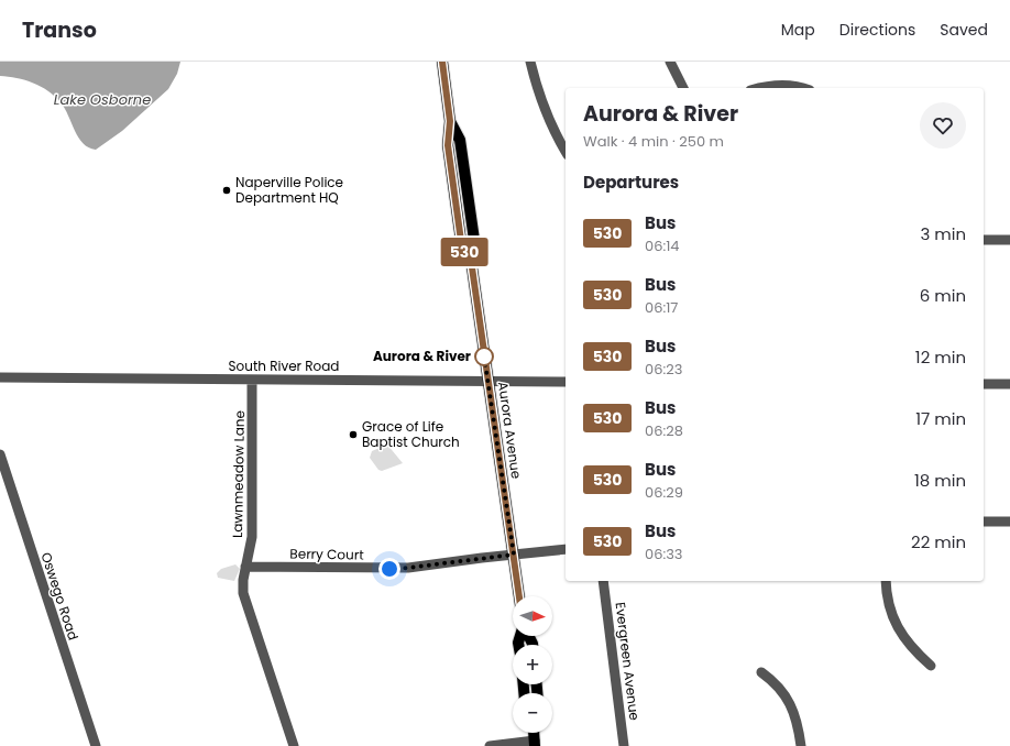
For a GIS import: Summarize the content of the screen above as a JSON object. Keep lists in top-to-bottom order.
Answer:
{
  "streets": {
    "main road": ["Aurora Avenue"],
    "street": [
      "South River Road",
      "Lawnmeadow Lane",
      "Berry Court",
      "Oswego Road",
      "Evergreen Avenue"
    ]
  },
  "crossings": [
    ["South River Road", "Aurora Avenue"],
    ["South River Road", "Lawnmeadow Lane"],
    ["Aurora Avenue", "Berry Court"],
    ["Lawnmeadow Lane", "Berry Court"]
  ],
  "water": ["Lake Osborne"],
  "places": ["Naperville Police Department HQ", "Aurora & River", "Grace of Life Baptist Church"],
  "lines": ["bus line 530"],
  "north": "right",
  "page": {
    "header": "Transo",
    "nav": ["Map", "Directions", "Saved"],
    "on_map": "530",
    "heading": [
      ["Aurora & River", "Walk · 4 min · 250 m"],
      "Departures"
    ],
    "list": [
      {
        "mark": "530",
        "name": "Bus",
        "note": "06:14",
        "value": "3 min"
      },
      {
        "mark": "530",
        "name": "Bus",
        "note": "06:17",
        "value": "6 min"
      },
      {
        "mark": "530",
        "name": "Bus",
        "note": "06:23",
        "value": "12 min"
      },
      {
        "mark": "530",
        "name": "Bus",
        "note": "06:28",
        "value": "17 min"
      },
      {
        "mark": "530",
        "name": "Bus",
        "note": "06:29",
        "value": "18 min"
      },
      {
        "mark": "530",
        "name": "Bus",
        "note": "06:33",
        "value": "22 min"
      }
    ],
    "map_buttons": ["+", "−"]
  }
}
